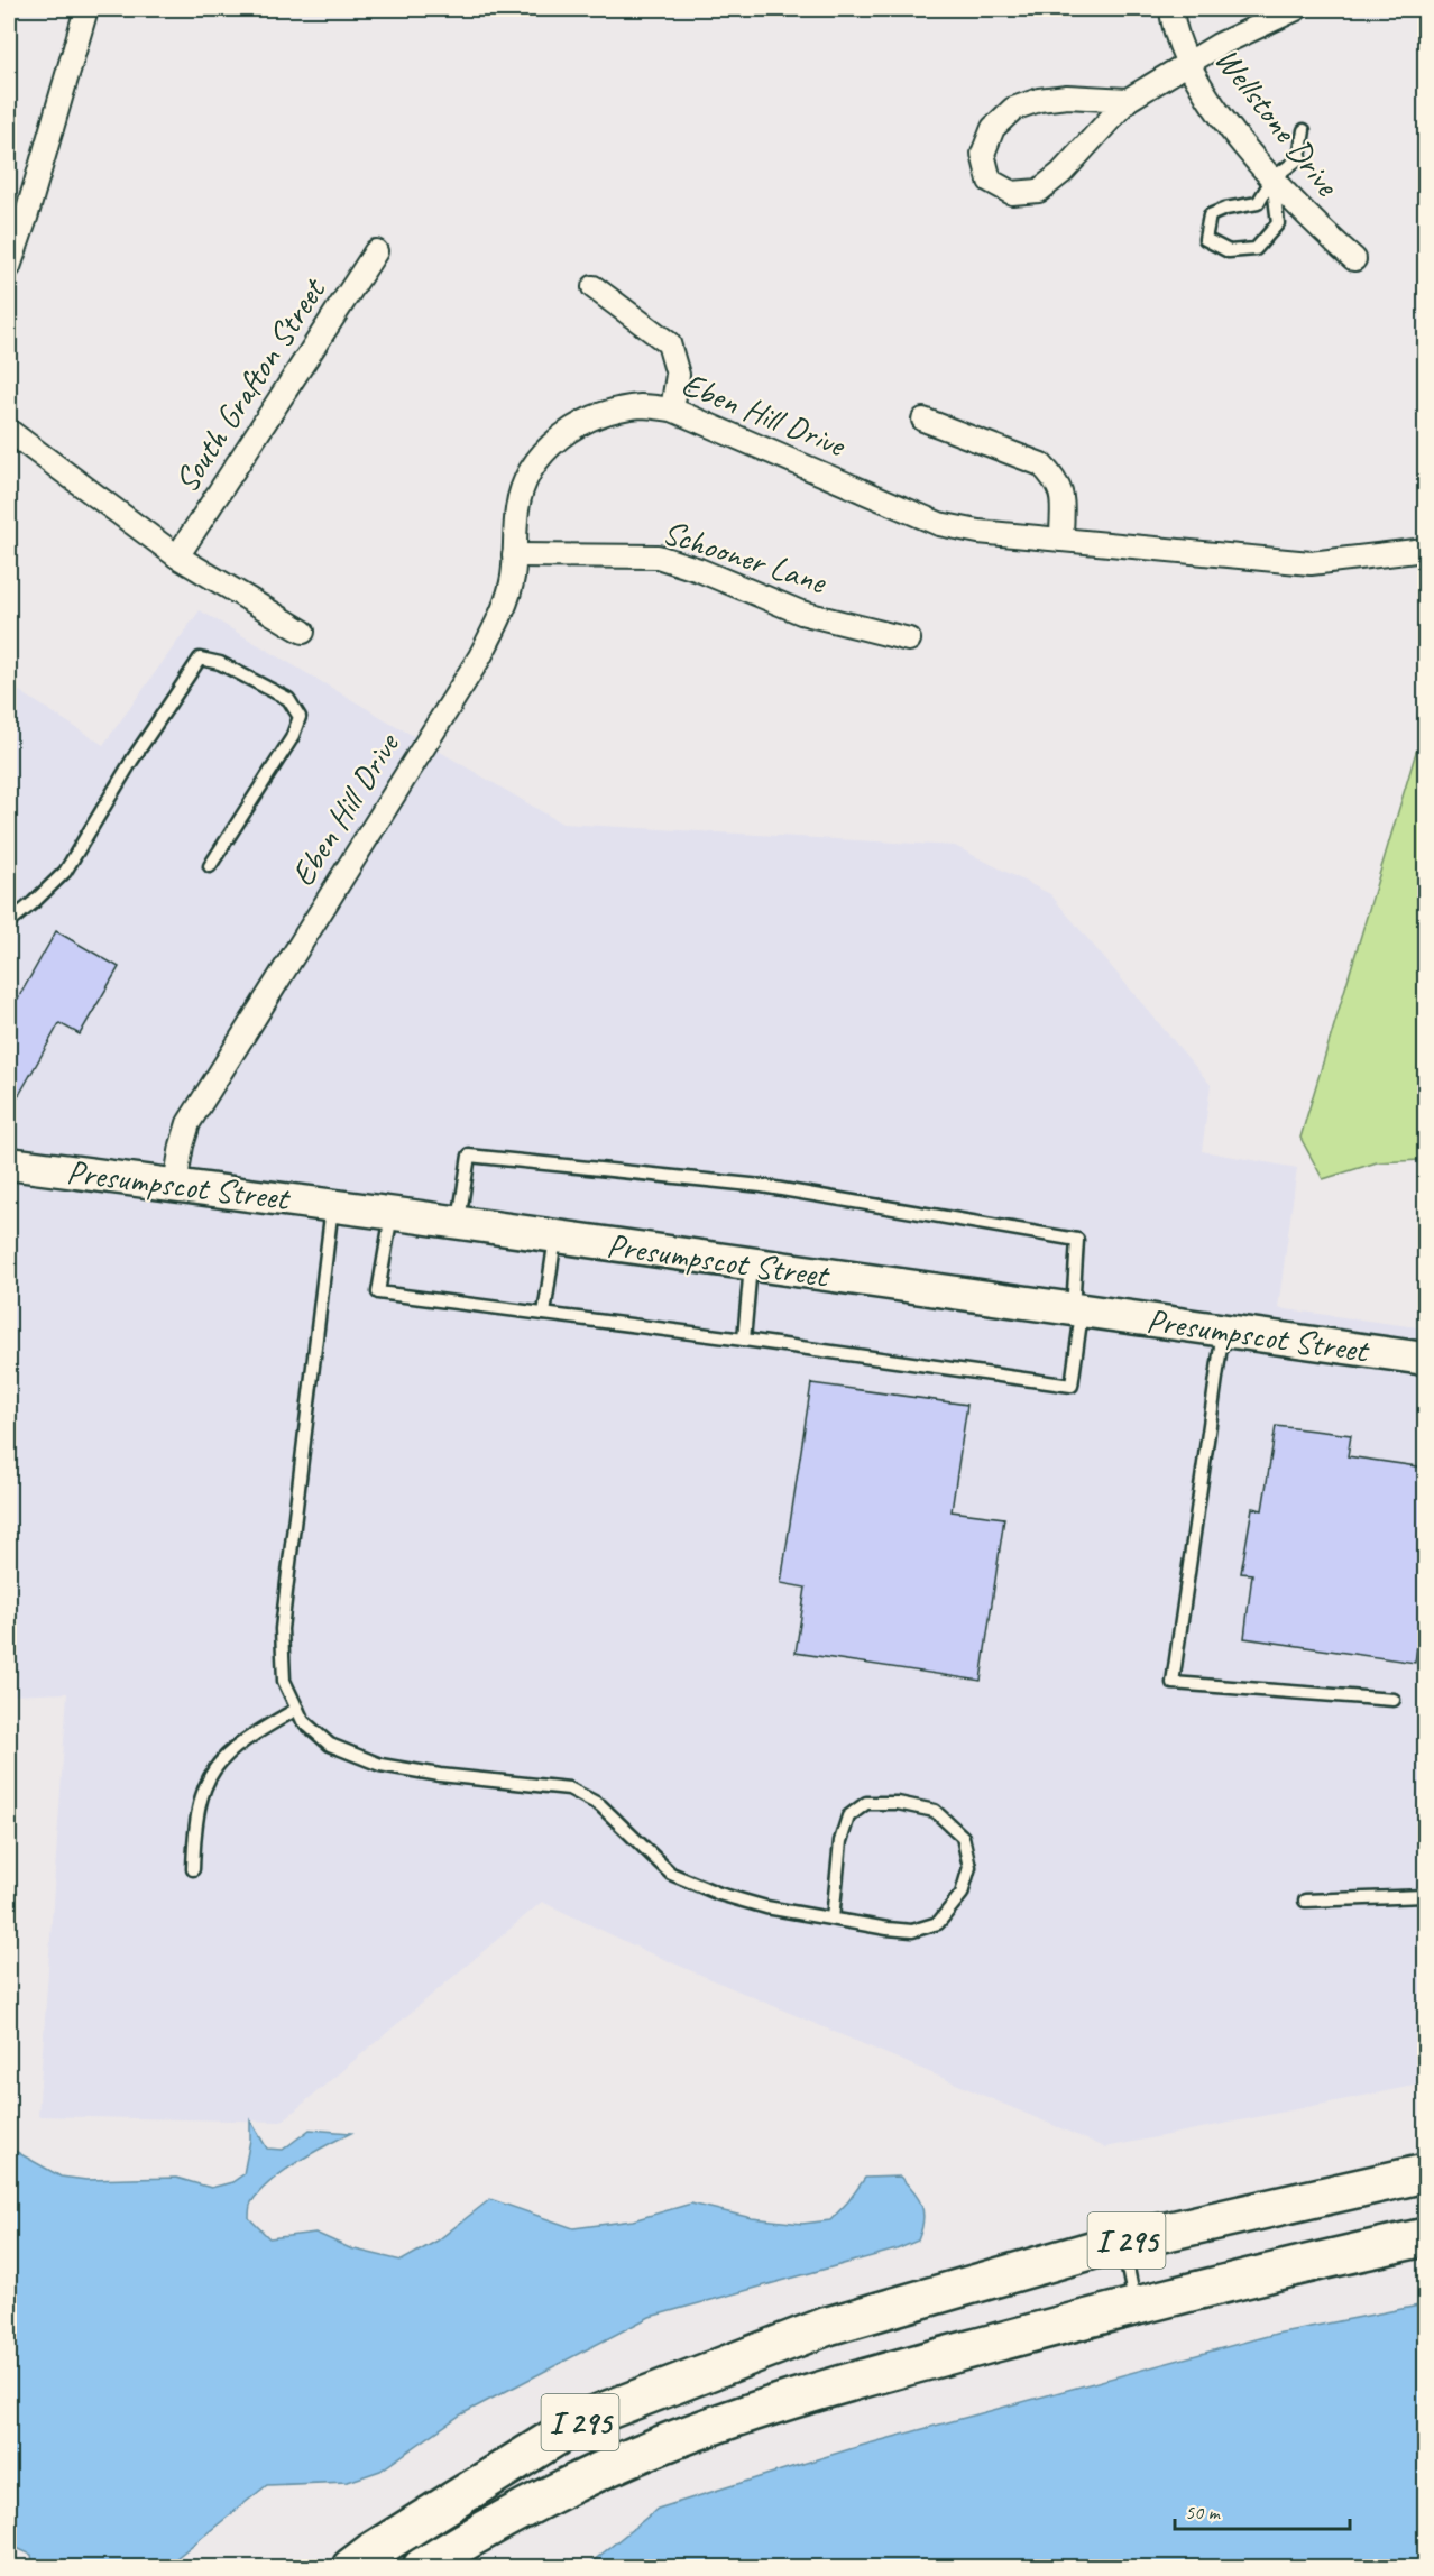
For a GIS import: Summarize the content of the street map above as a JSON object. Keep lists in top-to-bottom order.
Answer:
{
  "streets": {
    "highway": ["I 295"],
    "street": [
      "Wellstone Drive",
      "South Grafton Street",
      "Eben Hill Drive",
      "Schooner Lane",
      "Presumpscot Street"
    ]
  },
  "crossings": [
    ["Eben Hill Drive", "Schooner Lane"],
    ["Eben Hill Drive", "Presumpscot Street"]
  ],
  "scale_bar": "50 m"
}
